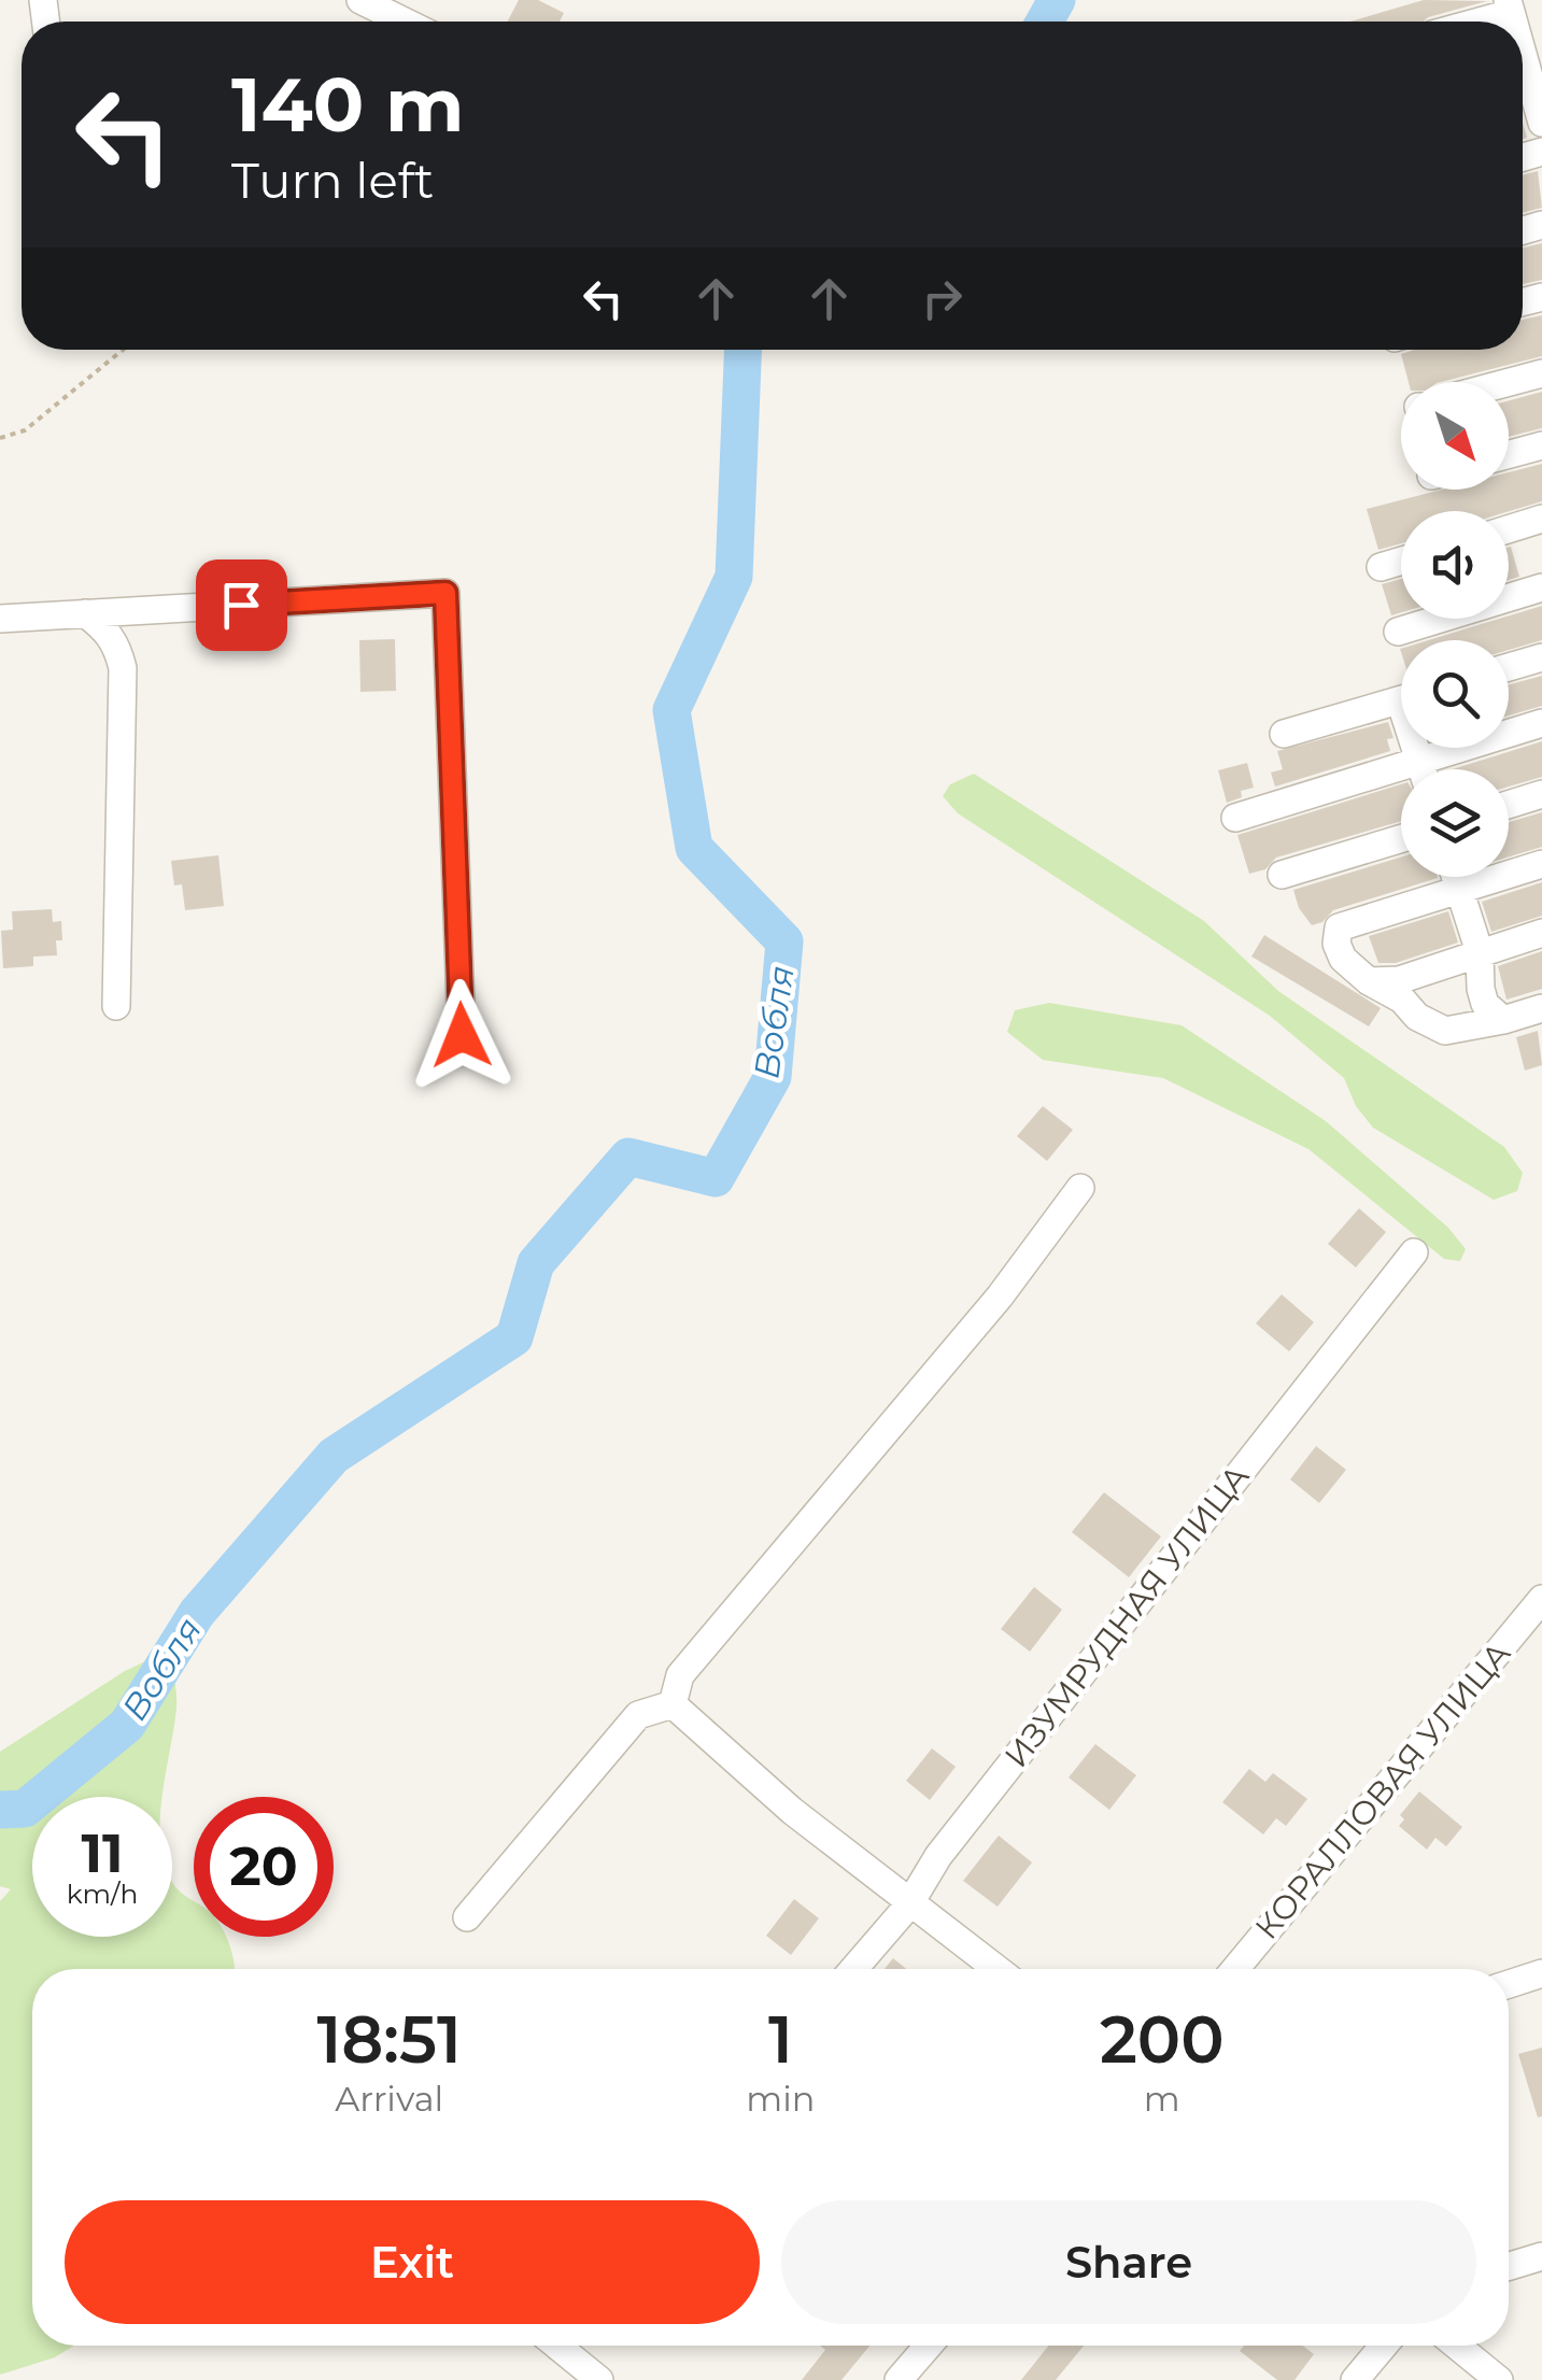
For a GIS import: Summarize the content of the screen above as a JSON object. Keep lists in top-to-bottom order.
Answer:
{
  "streets": {
    "street": ["ИЗУМРУДНАЯ УЛИЦА", "КОРАЛЛОВАЯ УЛИЦА"]
  },
  "water": ["Вобля"],
  "north": "bottom right",
  "page": {
    "turn": ["140 m", "Turn left"],
    "speed": "11 km/h",
    "limit": "20",
    "eta": [
      "18:51",
      "Arrival",
      "1",
      "min",
      "200",
      "m"
    ],
    "buttons": ["Exit", "Share"]
  }
}
